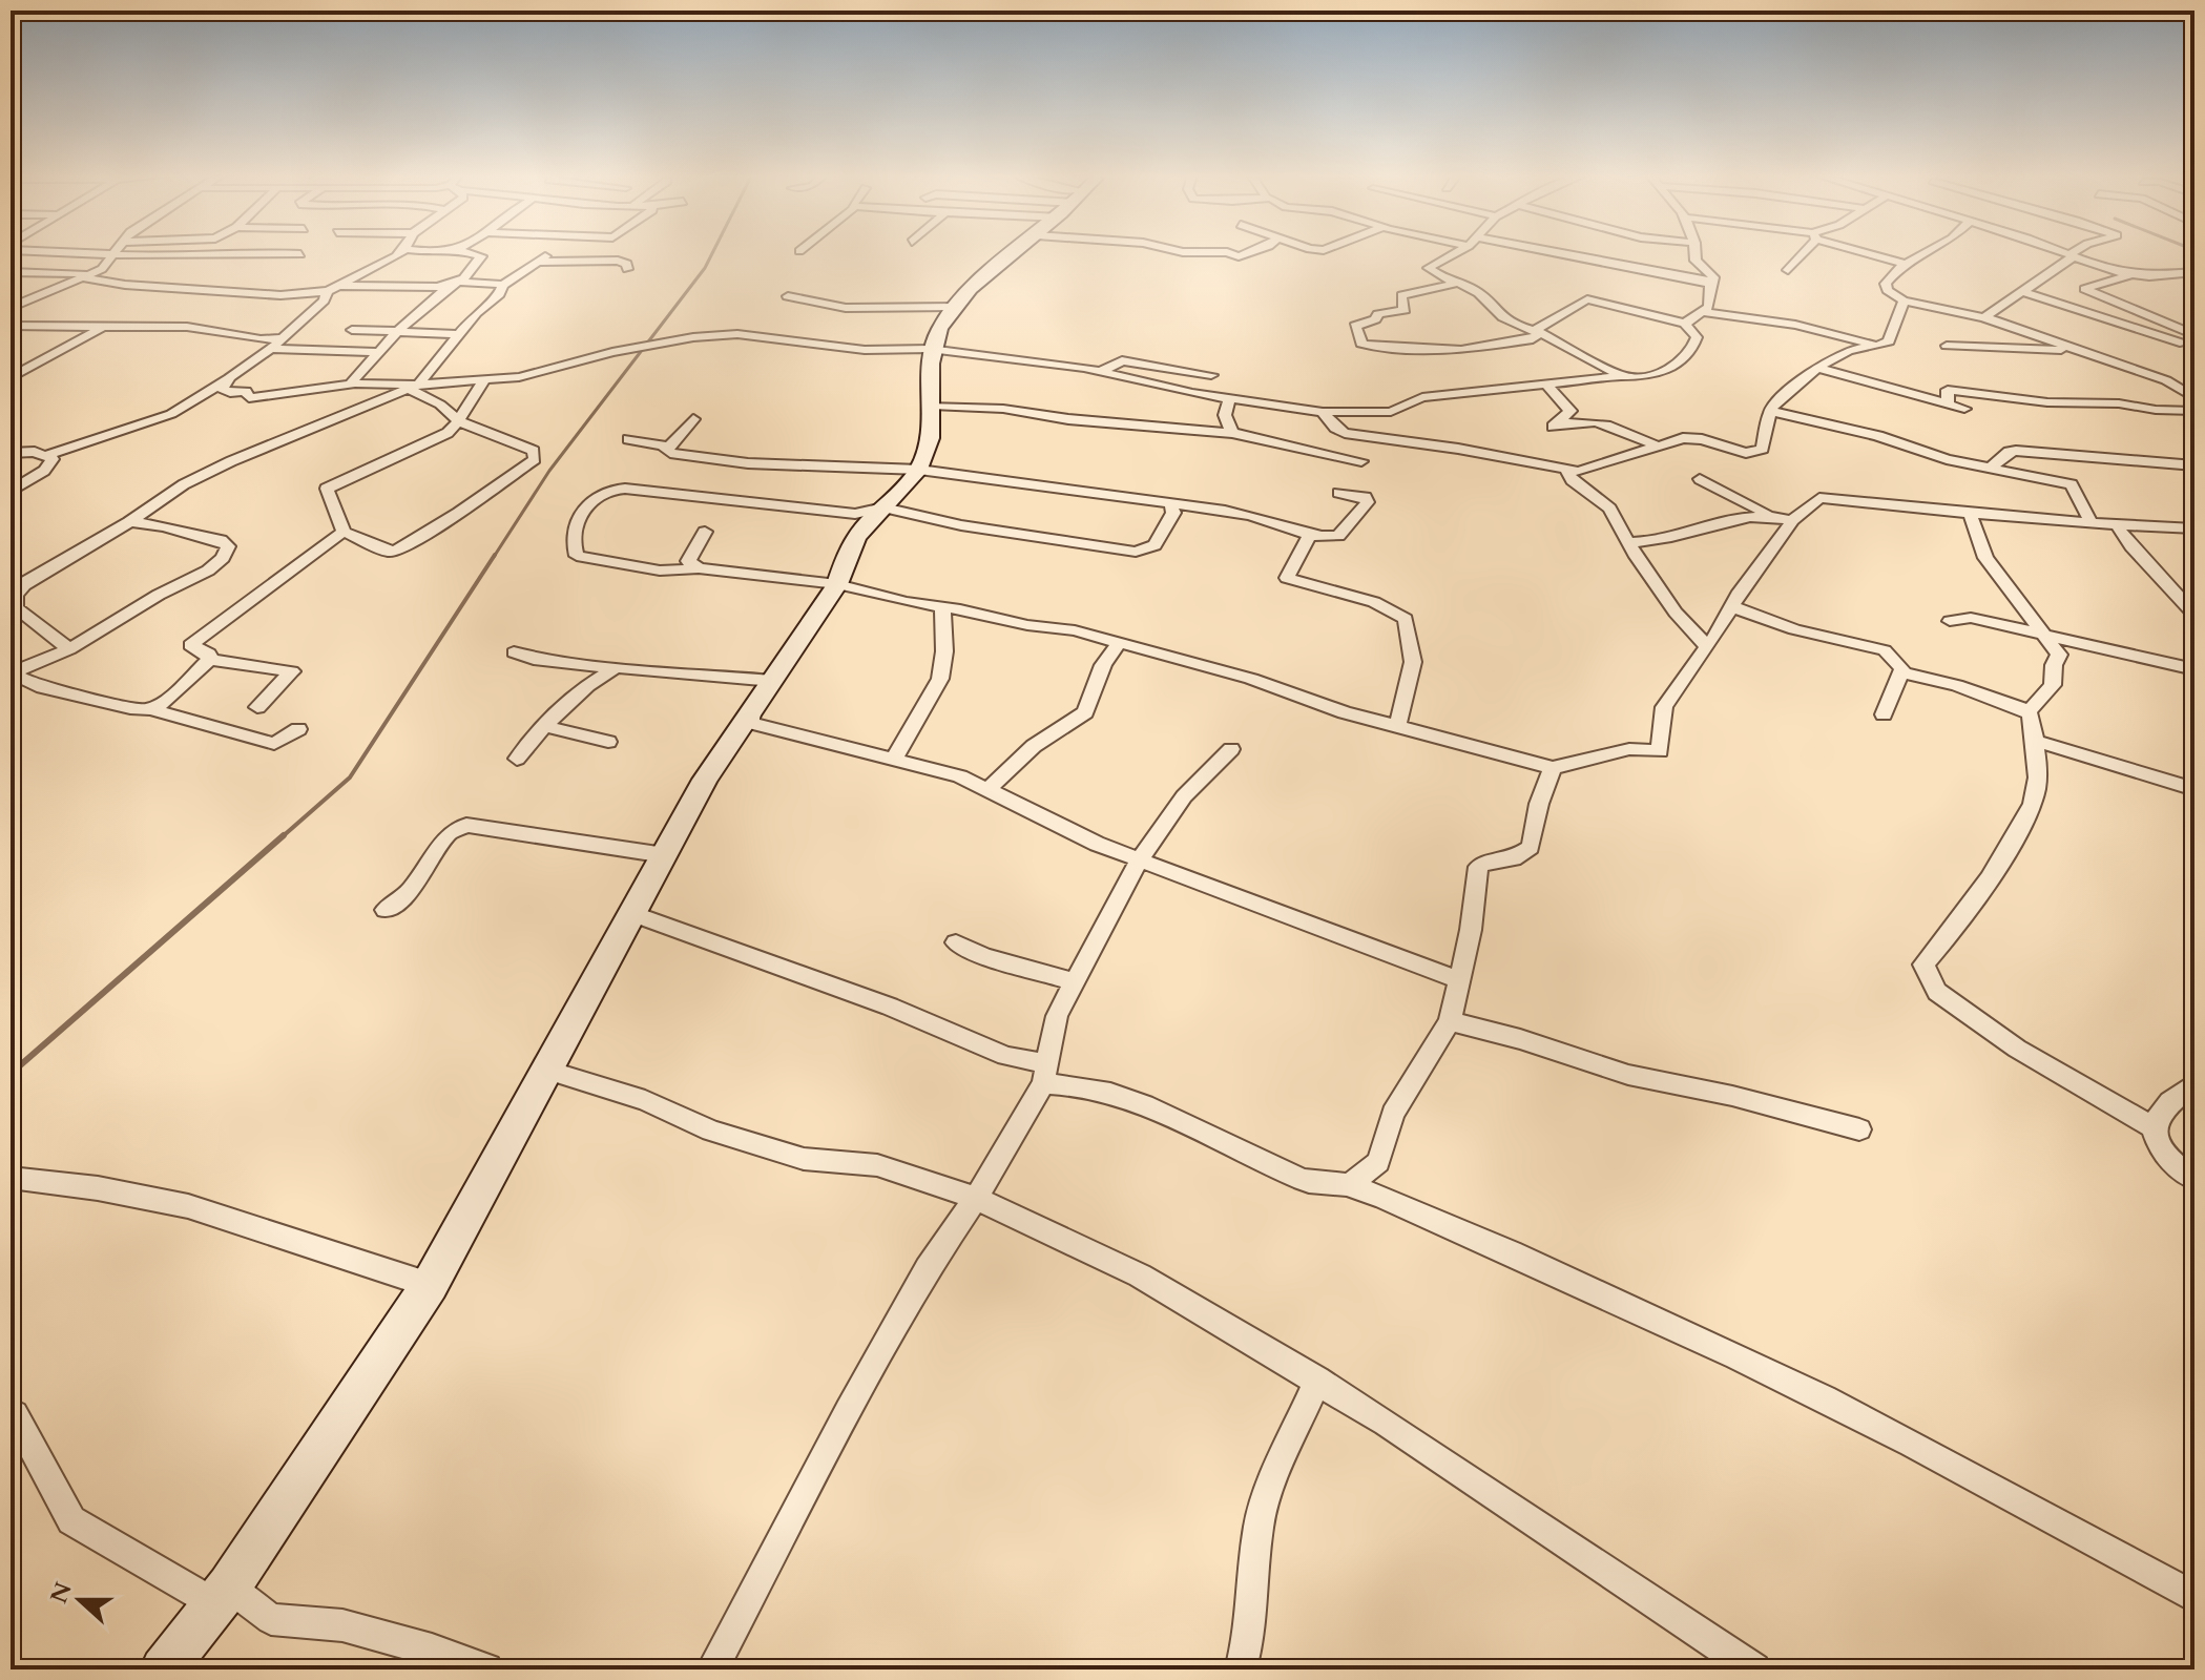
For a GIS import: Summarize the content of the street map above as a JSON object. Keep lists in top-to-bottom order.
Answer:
{
  "north": "left"
}
